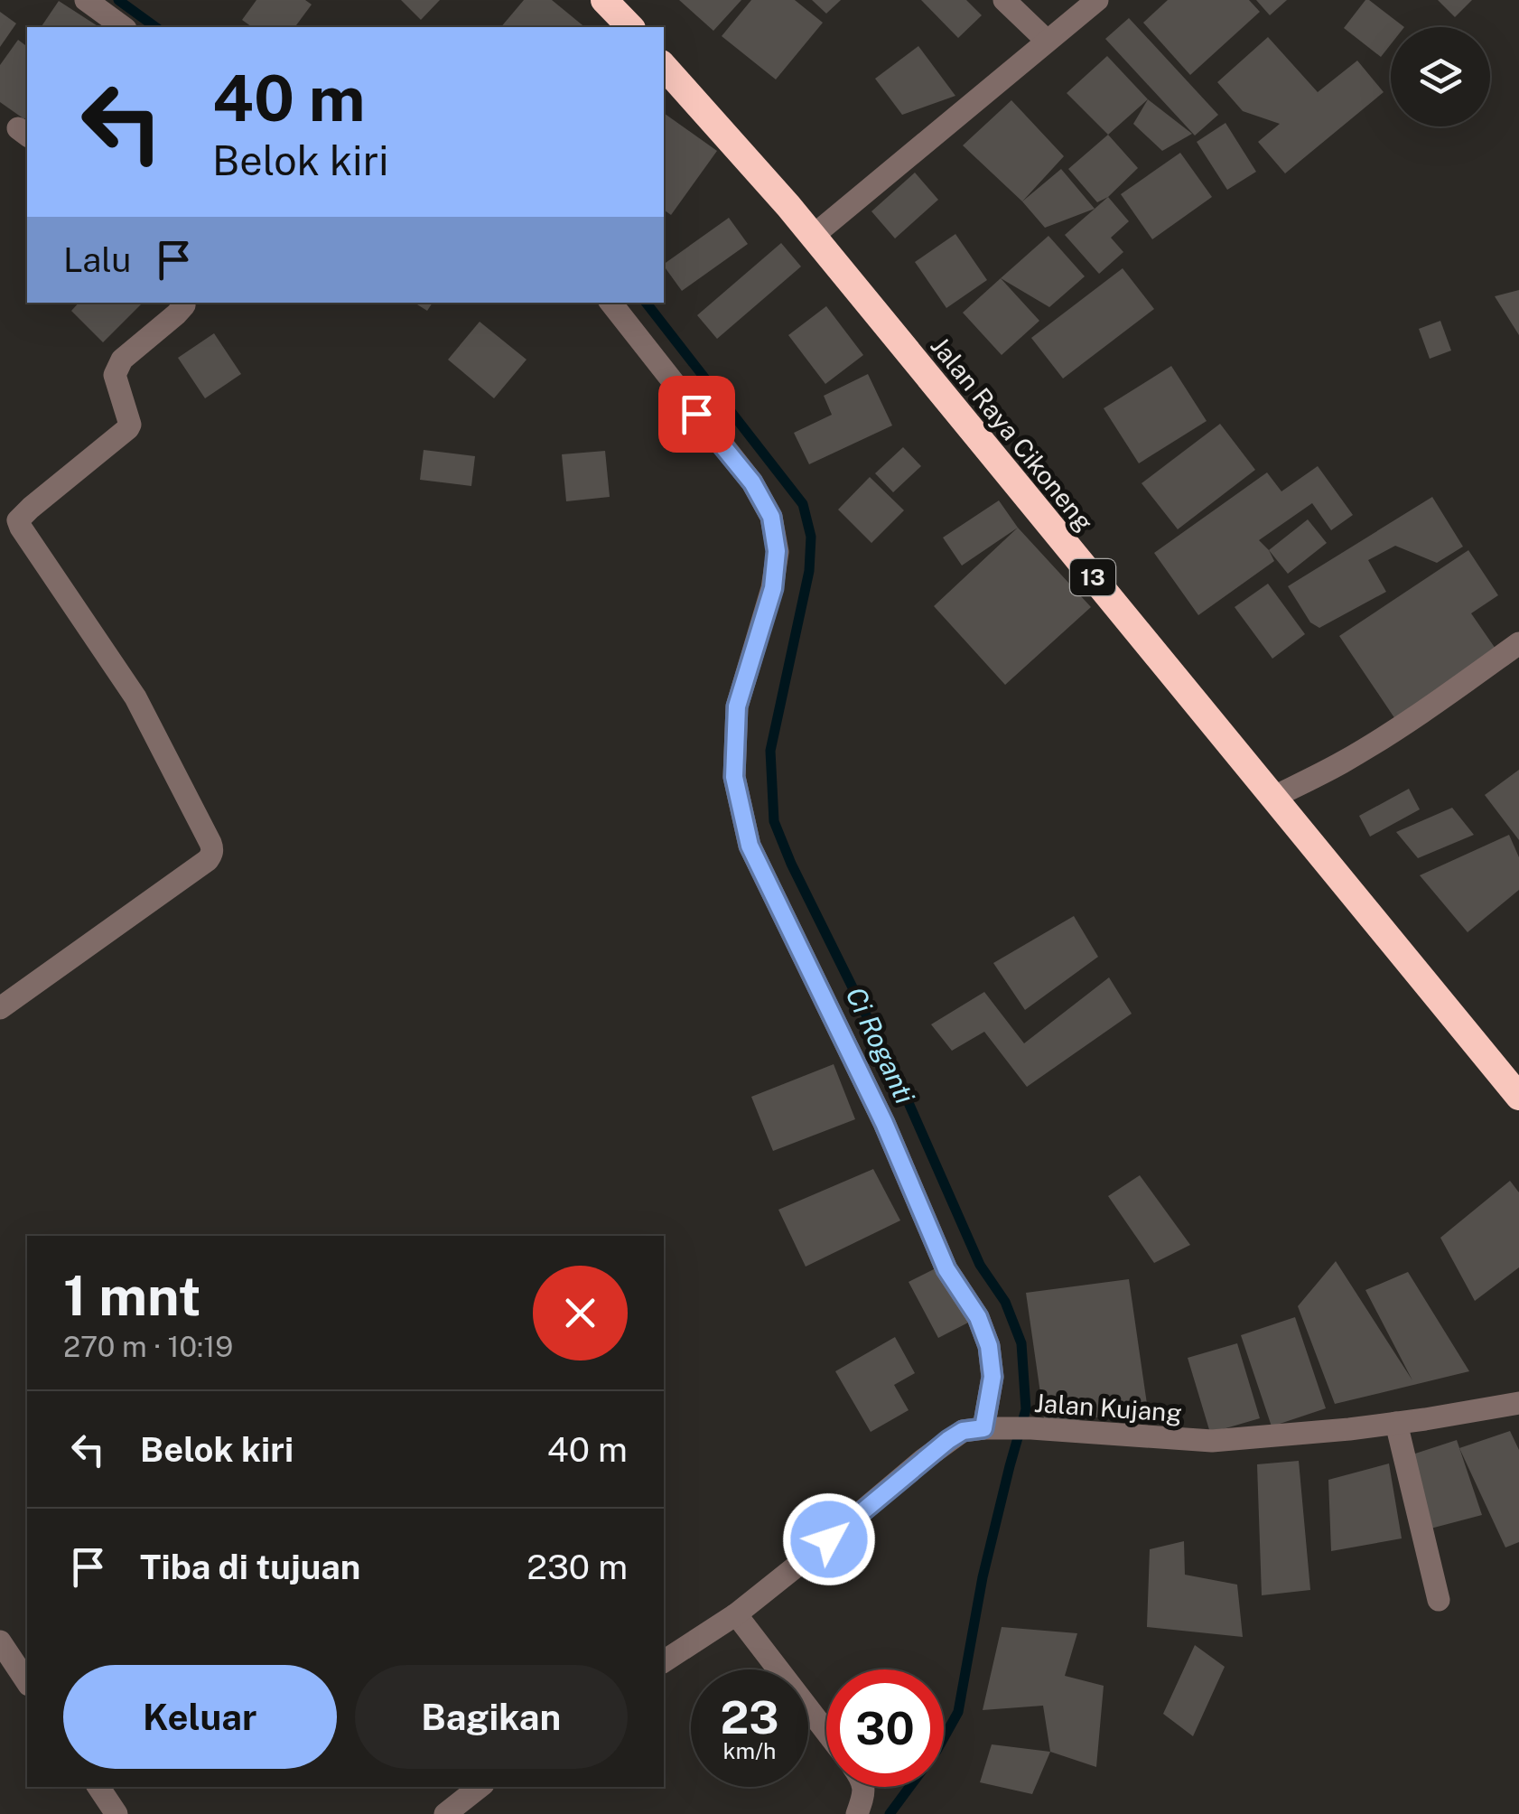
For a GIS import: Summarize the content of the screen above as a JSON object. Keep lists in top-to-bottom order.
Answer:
{
  "streets": {
    "highway": ["Jalan Raya Cikoneng", "13"],
    "street": ["Jalan Kujang"]
  },
  "water": ["Ci Roganti"],
  "page": {
    "turn": ["40 m", "Belok kiri"],
    "then": "Lalu",
    "heading": ["1 mnt", "270 m · 10:19"],
    "list": [
      {
        "name": "Belok kiri",
        "value": "40 m"
      },
      {
        "name": "Tiba di tujuan",
        "value": "230 m"
      }
    ],
    "buttons": ["Keluar", "Bagikan"],
    "speed": "23 km/h",
    "limit": "30"
  }
}
